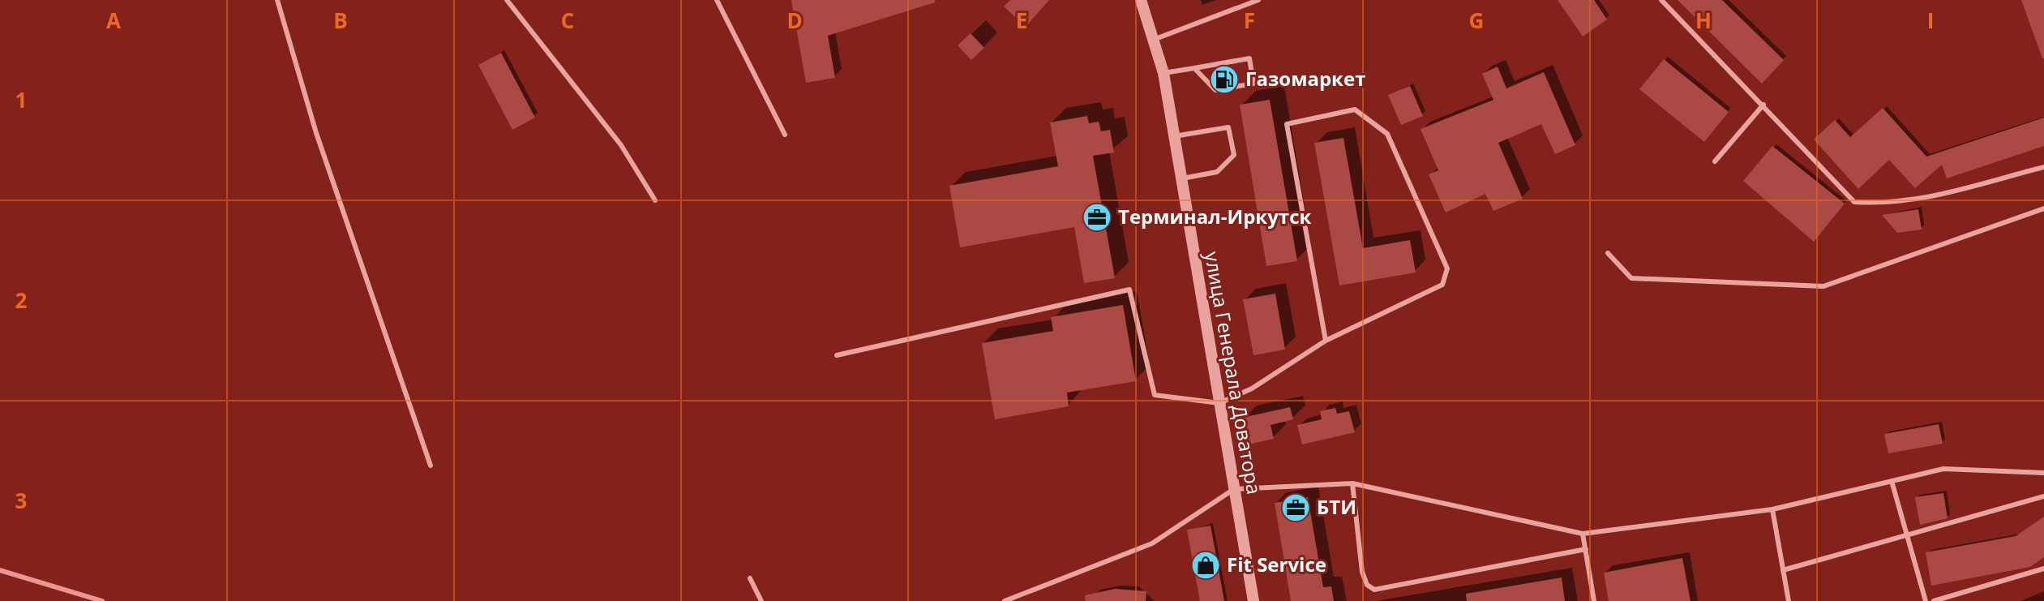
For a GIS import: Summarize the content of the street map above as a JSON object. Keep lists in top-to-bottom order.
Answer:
{
  "streets": {
    "street": ["улица Генерала Доватора"]
  },
  "places": {
    "fuel station": ["Газомаркет"],
    "office": ["Терминал-Иркутск", "БТИ"],
    "shop": ["Fit Service"]
  },
  "grid": {
    "columns": [
      "A",
      "B",
      "C",
      "D",
      "E",
      "F",
      "G",
      "H",
      "I"
    ],
    "rows": ["1", "2", "3"]
  }
}
